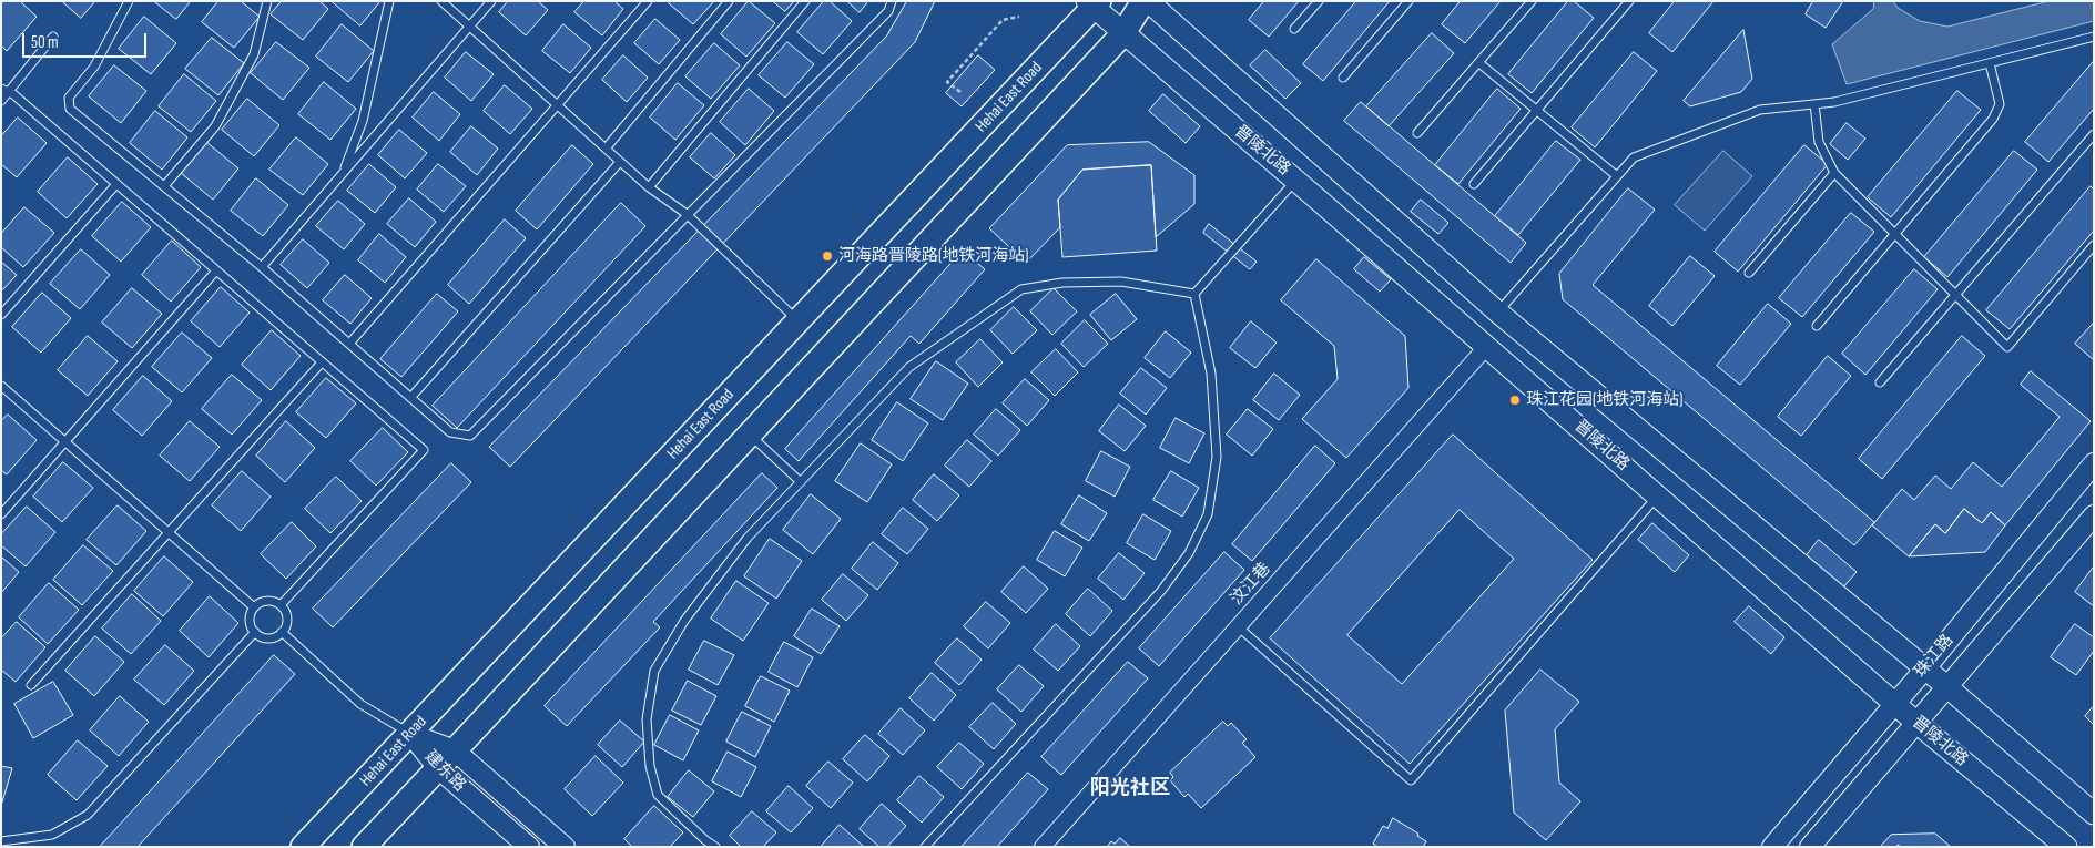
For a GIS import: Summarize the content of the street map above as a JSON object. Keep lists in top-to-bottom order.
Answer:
{
  "streets": {
    "main road": ["Hehai East Road", "晋陵北路"],
    "street": ["汶江巷", "珠江路", "建东路"]
  },
  "crossings": [
    ["Hehai East Road", "晋陵北路"],
    ["Hehai East Road", "建东路"],
    ["晋陵北路", "汶江巷"],
    ["晋陵北路", "珠江路"]
  ],
  "districts": ["阳光社区"],
  "places": ["河海路晋陵路(地铁河海站)", "珠江花园(地铁河海站)"],
  "scale_bar": "50 m"
}
